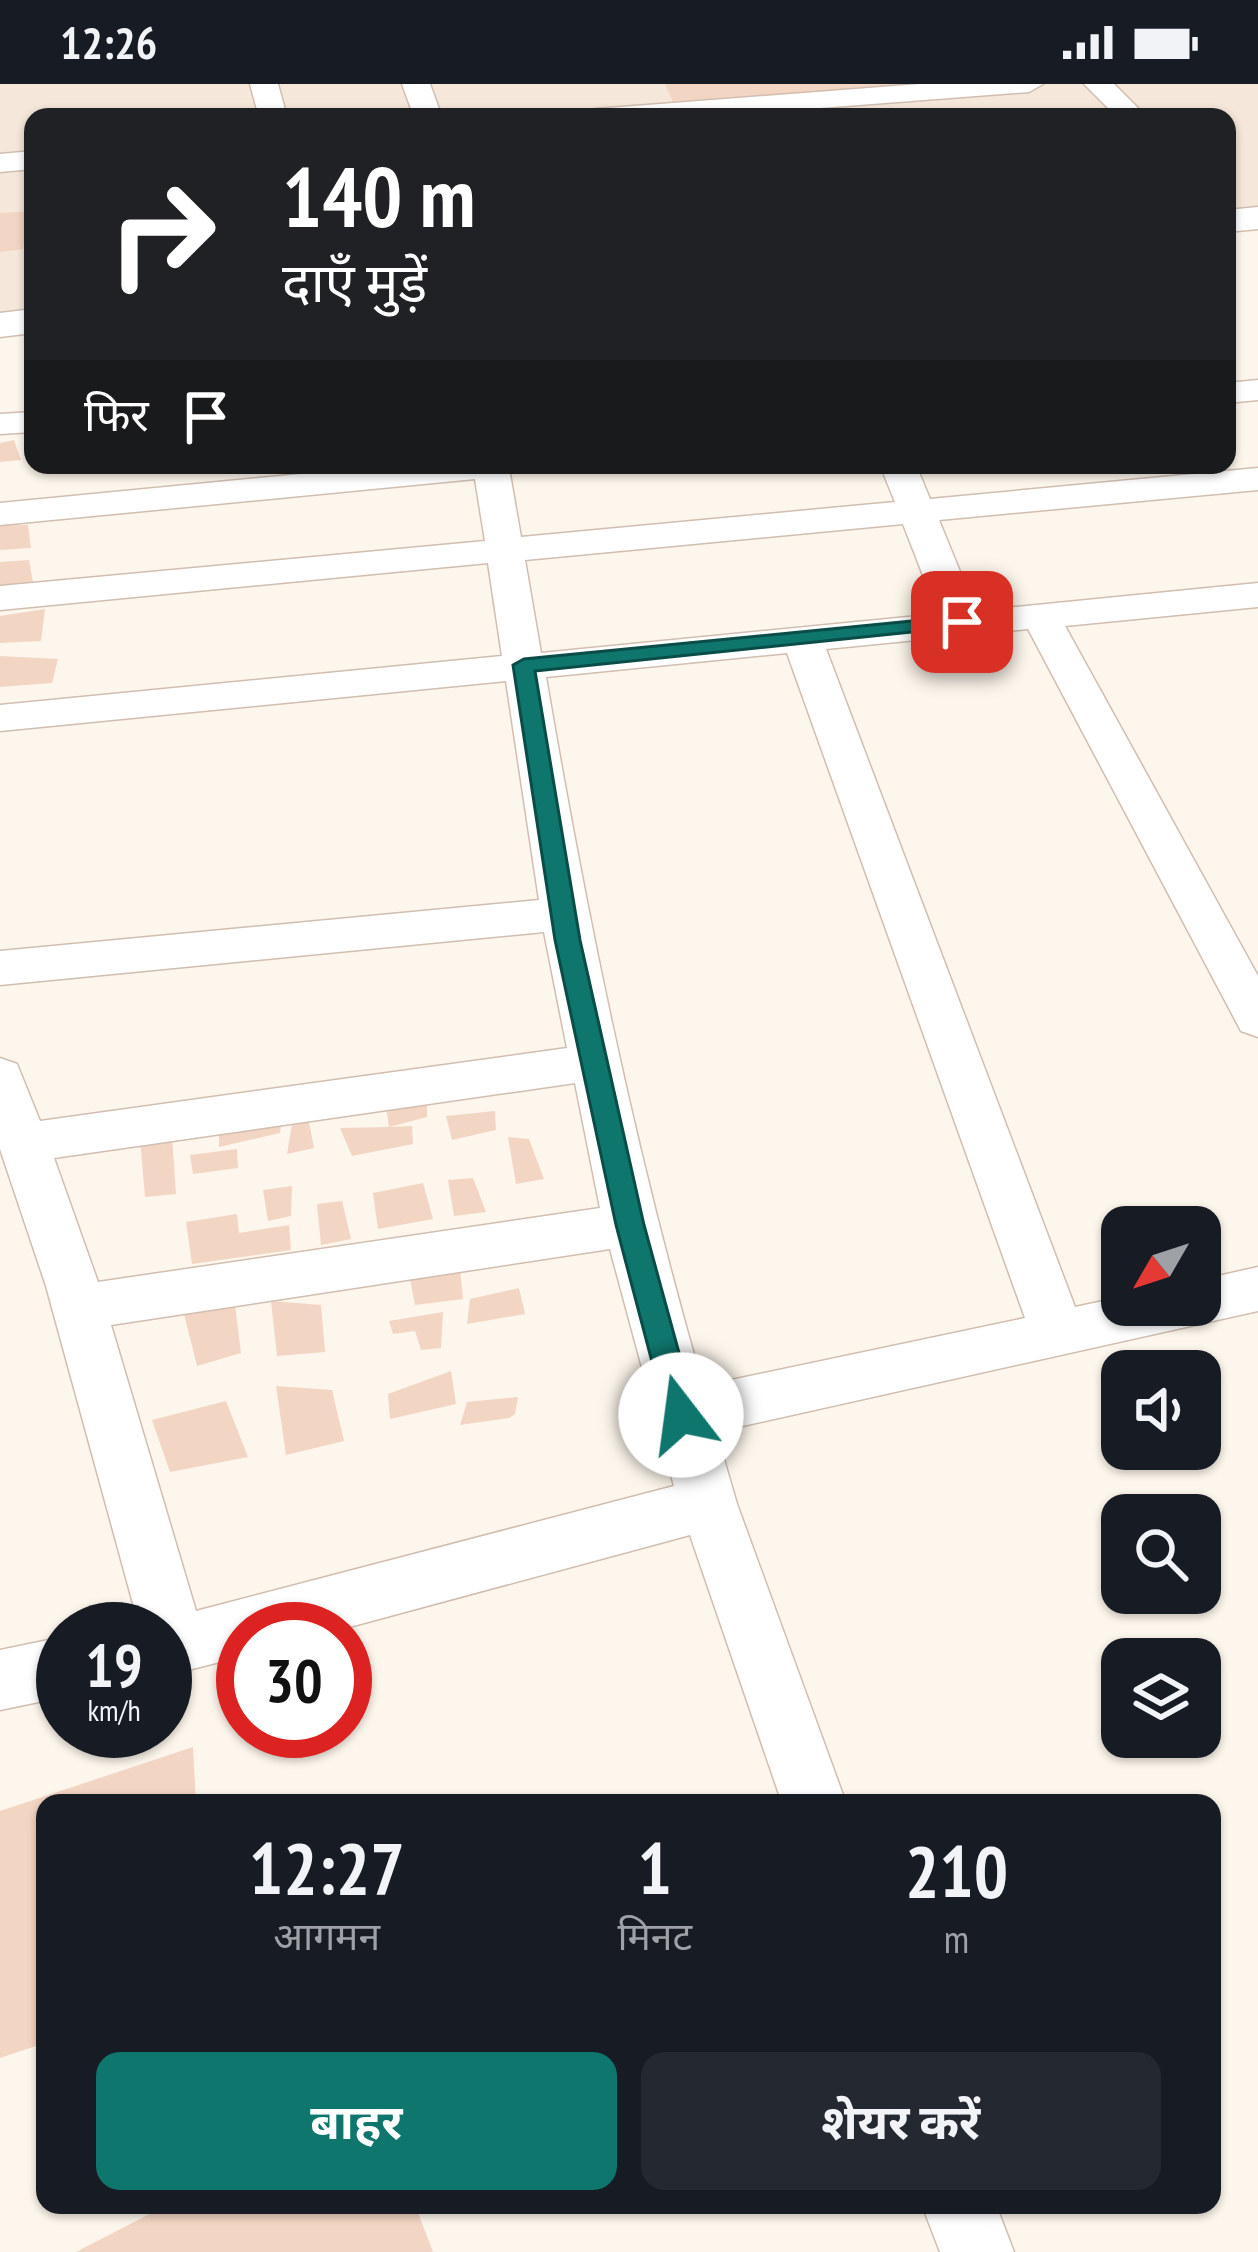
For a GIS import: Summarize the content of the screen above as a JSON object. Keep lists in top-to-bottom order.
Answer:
{
  "north": "bottom left",
  "page": {
    "status": "12:26",
    "turn": ["140 m", "दाएँ मुड़ें"],
    "then": "फिर",
    "speed": "19 km/h",
    "limit": "30",
    "eta": [
      "12:27",
      "आगमन",
      "1",
      "मिनट",
      "210",
      "m"
    ],
    "buttons": ["बाहर", "शेयर करें"]
  }
}
